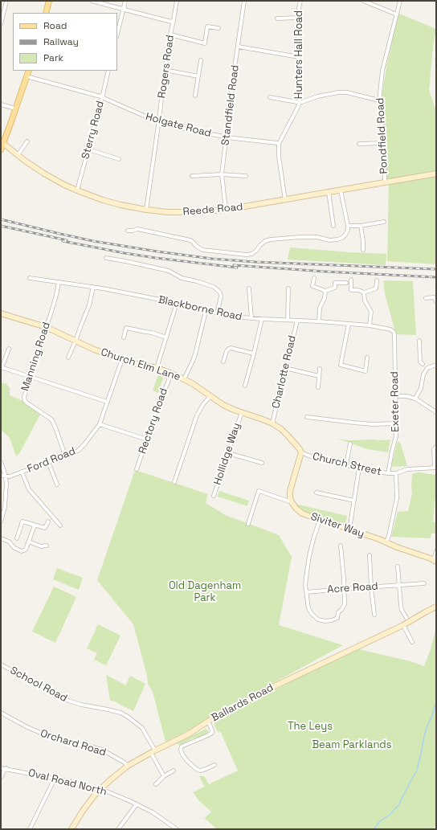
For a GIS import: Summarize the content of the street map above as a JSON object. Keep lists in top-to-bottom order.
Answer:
{
  "streets": {
    "street": [
      "Hunters Hall Road",
      "Rogers Road",
      "Standfield Road",
      "Holgate Road",
      "Sterry Road",
      "Pondfield Road",
      "Reede Road",
      "Blackborne Road",
      "Manning Road",
      "Church Elm Lane",
      "Charlotte Road",
      "Exeter Road",
      "Rectory Road",
      "Hollidge Way",
      "Ford Road",
      "Church Street",
      "Siviter Way",
      "Acre Road",
      "School Road",
      "Ballards Road",
      "Orchard Road",
      "Oval Road North"
    ]
  },
  "crossings": [
    ["Hunters Hall Road", "Holgate Road"],
    ["Hunters Hall Road", "Reede Road"],
    ["Rogers Road", "Holgate Road"],
    ["Rogers Road", "Reede Road"],
    ["Standfield Road", "Holgate Road"],
    ["Standfield Road", "Reede Road"],
    ["Holgate Road", "Sterry Road"],
    ["Sterry Road", "Reede Road"],
    ["Pondfield Road", "Reede Road"],
    ["Blackborne Road", "Manning Road"],
    ["Blackborne Road", "Charlotte Road"],
    ["Blackborne Road", "Exeter Road"],
    ["Manning Road", "Church Elm Lane"],
    ["Manning Road", "Ford Road"],
    ["Church Elm Lane", "Charlotte Road"],
    ["Church Elm Lane", "Rectory Road"],
    ["Church Elm Lane", "Hollidge Way"],
    ["Church Elm Lane", "Ford Road"],
    ["Church Elm Lane", "Church Street"],
    ["Charlotte Road", "Church Street"],
    ["Exeter Road", "Church Street"],
    ["School Road", "Ballards Road"],
    ["Ballards Road", "Orchard Road"],
    ["Ballards Road", "Oval Road North"]
  ],
  "parks": ["Old Dagenham Park", "The Leys", "Beam Parklands"],
  "legend": ["Road", "Railway", "Park"]
}
